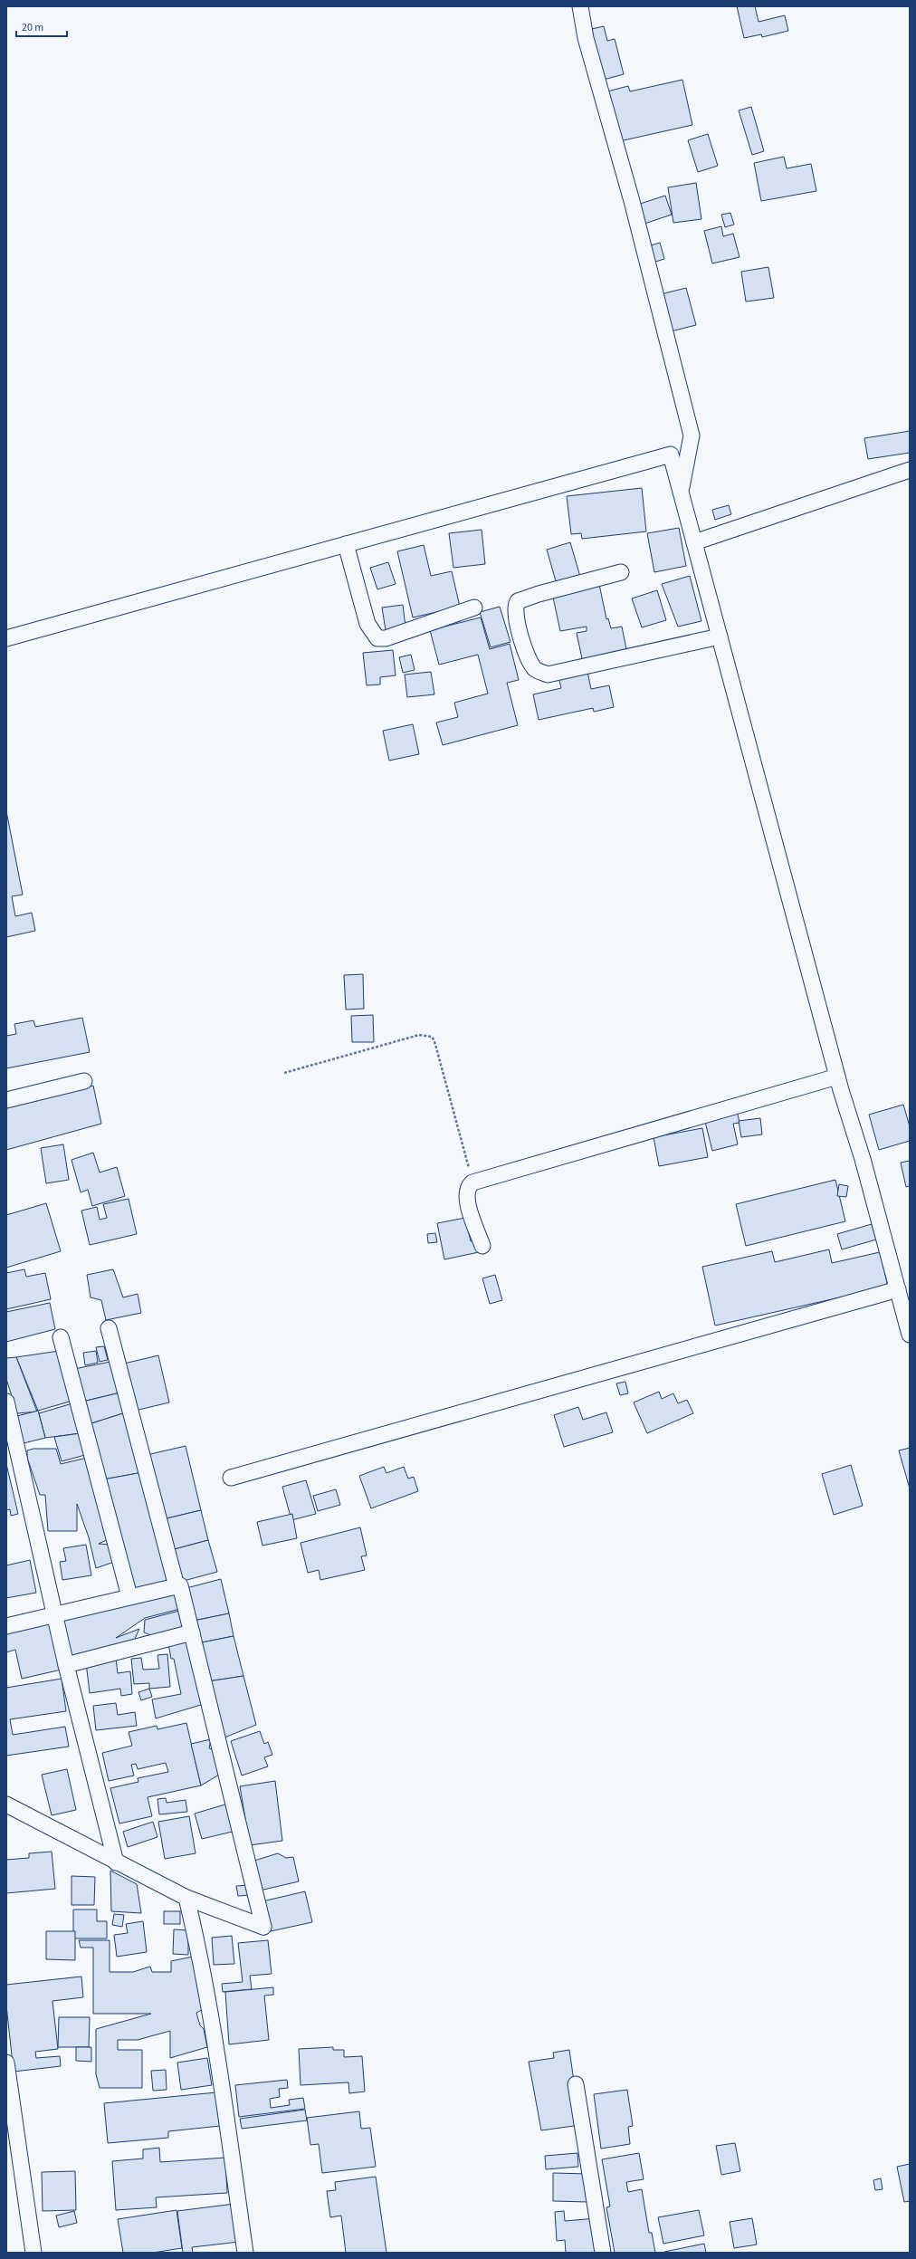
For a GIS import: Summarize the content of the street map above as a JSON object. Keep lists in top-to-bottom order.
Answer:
{
  "scale_bar": "20 m"
}
